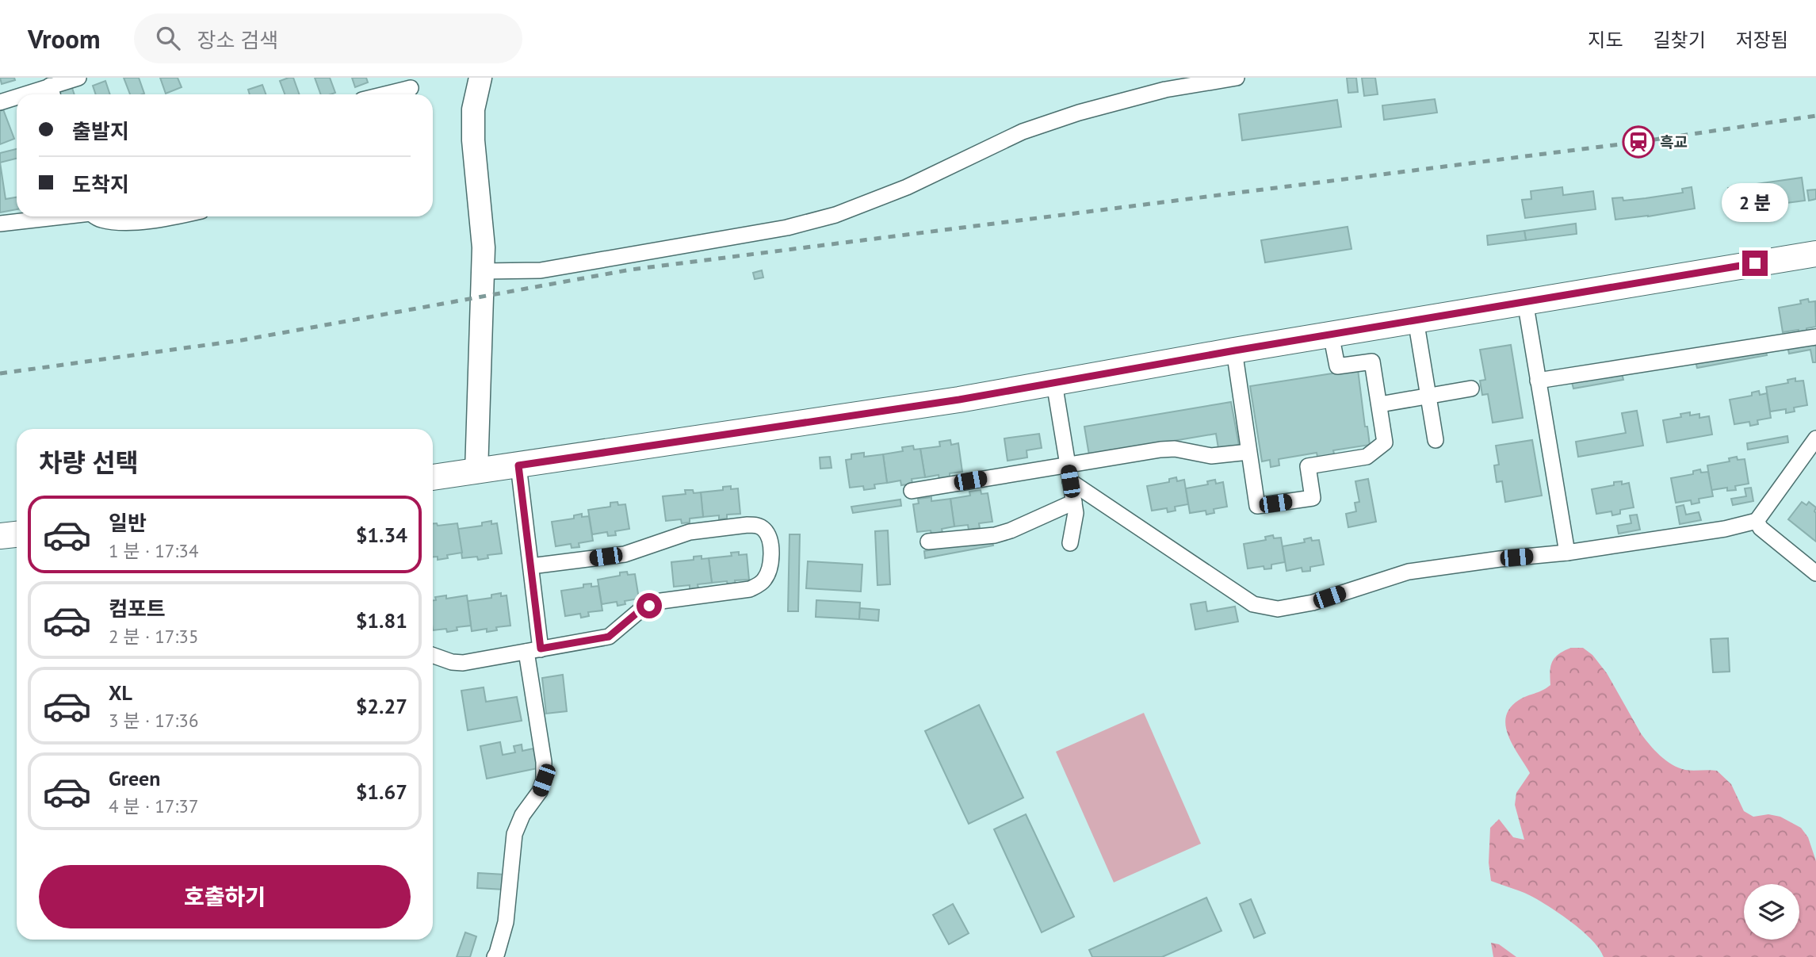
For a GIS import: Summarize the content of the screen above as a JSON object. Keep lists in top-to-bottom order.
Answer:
{
  "places": {
    "station": ["흑교"]
  },
  "page": {
    "header": "Vroom",
    "search": "장소 검색",
    "nav": ["지도", "길찾기", "저장됨"],
    "banner": ["출발지", "도착지"],
    "bubble": "2 분",
    "heading": "차량 선택",
    "list": [
      {
        "name": "일반",
        "note": "1 분 · 17:34",
        "value": "$1.34"
      },
      {
        "name": "컴포트",
        "note": "2 분 · 17:35",
        "value": "$1.81"
      },
      {
        "name": "XL",
        "note": "3 분 · 17:36",
        "value": "$2.27"
      },
      {
        "name": "Green",
        "note": "4 분 · 17:37",
        "value": "$1.67"
      }
    ],
    "buttons": "호출하기"
  }
}
